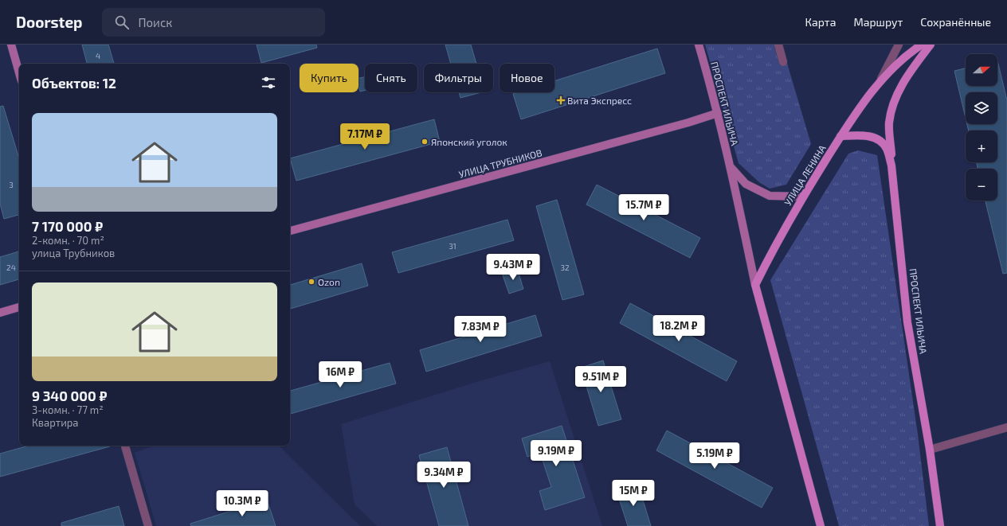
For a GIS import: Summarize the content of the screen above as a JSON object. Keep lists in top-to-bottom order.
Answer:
{
  "streets": {
    "main road": ["ПРОСПЕКТ ИЛЬИЧА", "УЛИЦА ЛЕНИНА"],
    "street": ["УЛИЦА ТРУБНИКОВ"]
  },
  "crossings": [
    ["ПРОСПЕКТ ИЛЬИЧА", "УЛИЦА ТРУБНИКОВ"],
    ["ПРОСПЕКТ ИЛЬИЧА", "УЛИЦА ЛЕНИНА"]
  ],
  "places": {
    "health": ["Вита Экспресс"],
    "other": ["Японский уголок", "Ozon"]
  },
  "house_numbers": [
    "4",
    "3",
    "31",
    "24",
    "32"
  ],
  "north": "right",
  "page": {
    "header": "Doorstep",
    "search": "Поиск",
    "nav": ["Карта", "Маршрут", "Сохранённые"],
    "map_buttons": ["+", "−"],
    "chip": [
      "Купить",
      "Снять",
      "Фильтры",
      "Новое"
    ],
    "heading": "Объектов: 12",
    "list": [
      {
        "name": "7 170 000 ₽",
        "note": "2-комн. · 70 m² · улица Трубников"
      },
      {
        "name": "9 340 000 ₽",
        "note": "3-комн. · 77 m² · Квартира"
      }
    ],
    "price": [
      "7.17M ₽",
      "15.7M ₽",
      "9.43M ₽",
      "18.2M ₽",
      "7.83M ₽",
      "16M ₽",
      "9.51M ₽",
      "9.19M ₽",
      "5.19M ₽",
      "9.34M ₽",
      "15M ₽",
      "10.3M ₽"
    ]
  }
}
